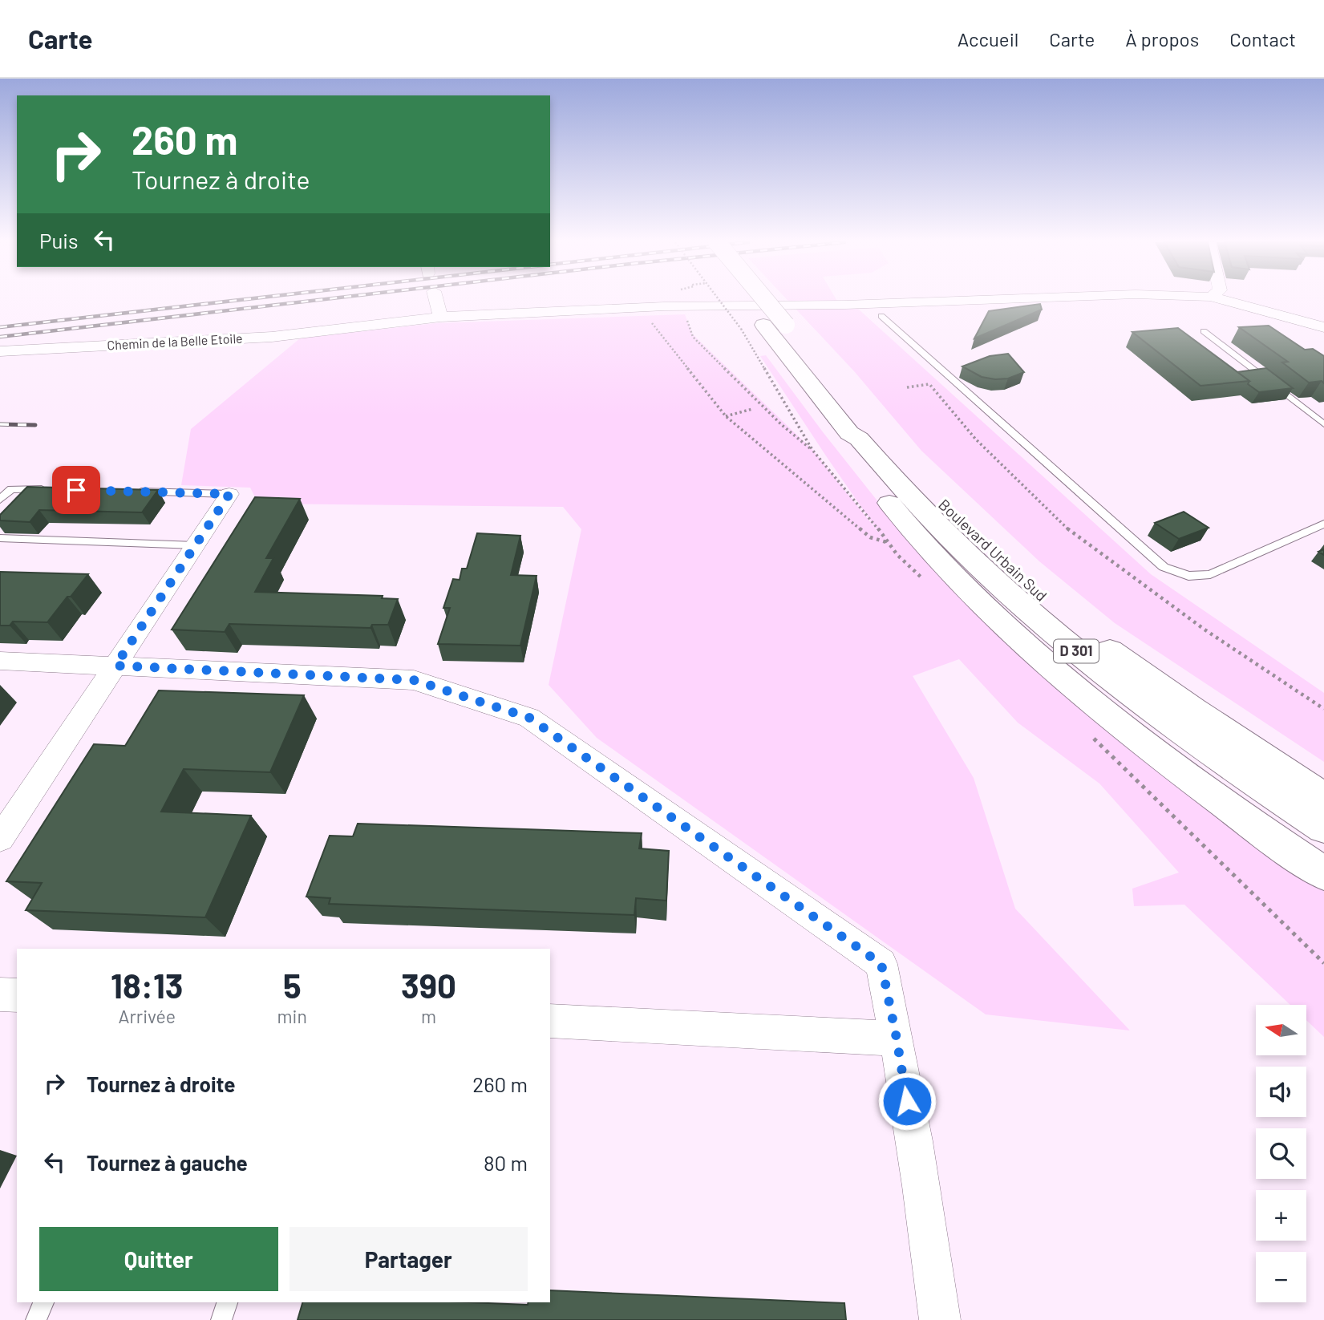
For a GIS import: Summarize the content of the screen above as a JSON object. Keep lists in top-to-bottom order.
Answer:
{
  "streets": {
    "highway": ["Boulevard Urbain Sud", "D 301"],
    "street": ["Chemin de la Belle Etoile"]
  },
  "crossings": [
    ["Boulevard Urbain Sud", "D 301"]
  ],
  "north": "left",
  "page": {
    "header": "Carte",
    "nav": [
      "Accueil",
      "Carte",
      "À propos",
      "Contact"
    ],
    "turn": ["260 m", "Tournez à droite"],
    "then": "Puis",
    "eta": [
      "18:13",
      "Arrivée",
      "5",
      "min",
      "390",
      "m"
    ],
    "map_buttons": ["+", "−"],
    "list": [
      {
        "name": "Tournez à droite",
        "value": "260 m"
      },
      {
        "name": "Tournez à gauche",
        "value": "80 m"
      }
    ],
    "buttons": ["Quitter", "Partager"]
  }
}
